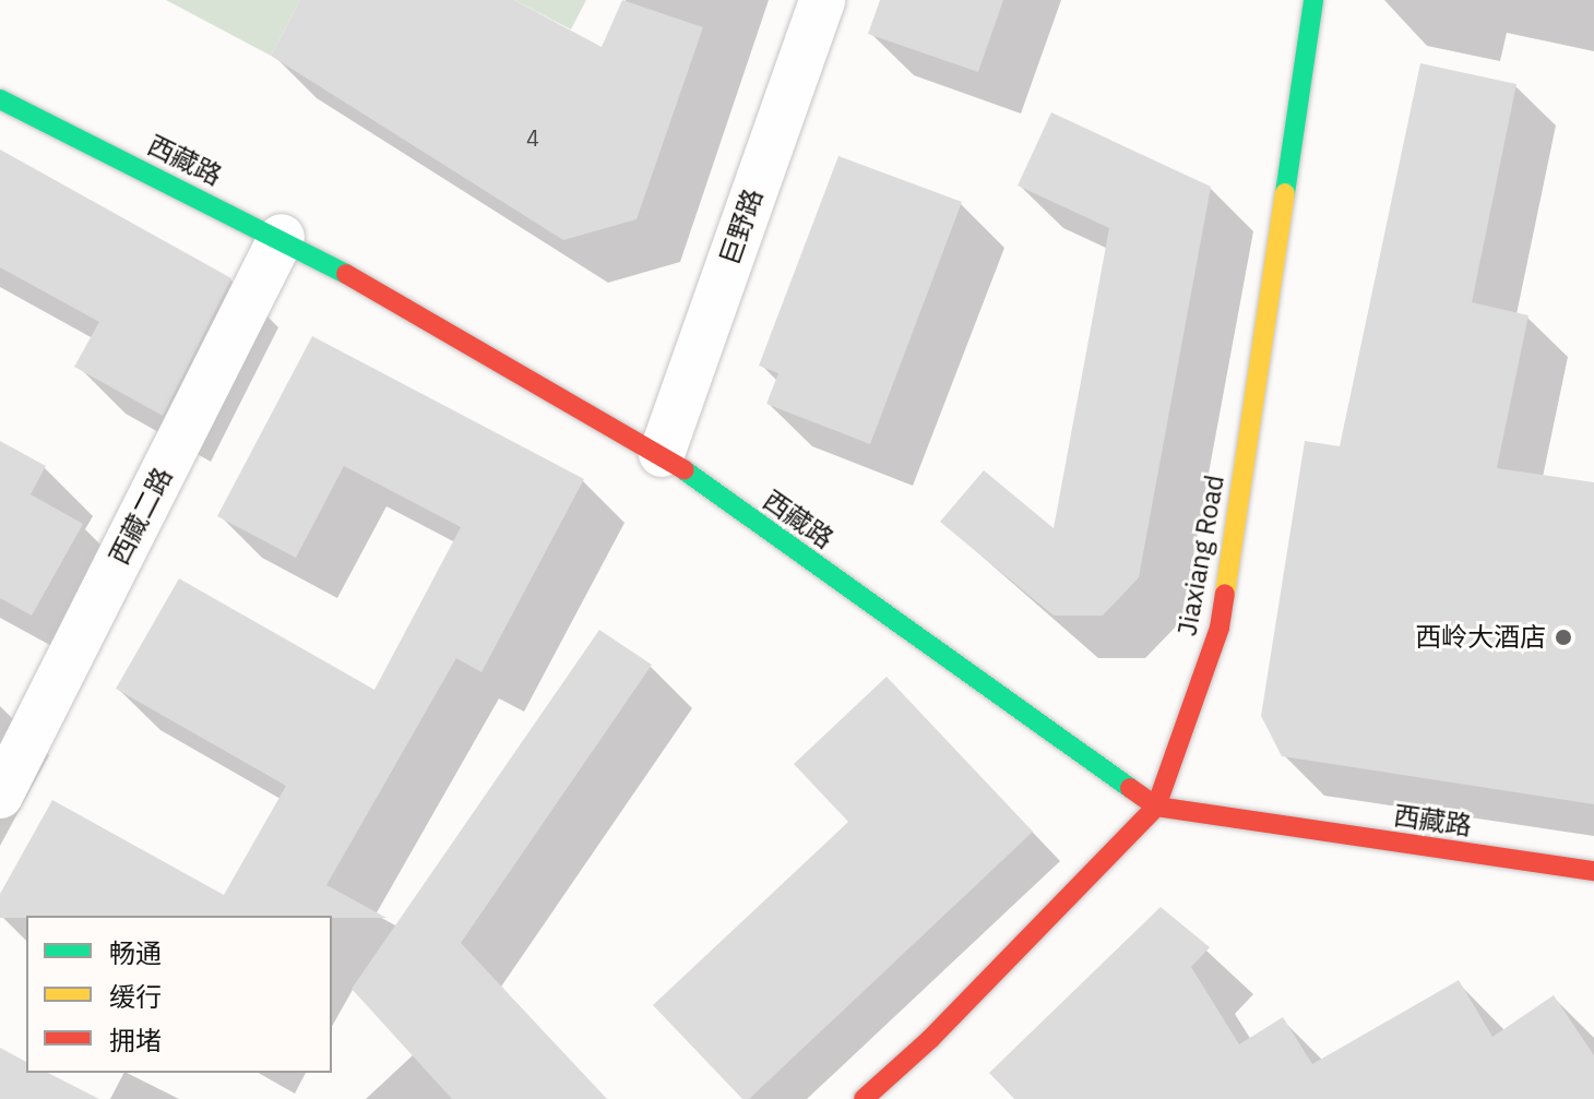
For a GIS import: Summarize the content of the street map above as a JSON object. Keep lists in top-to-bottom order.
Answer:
{
  "streets": {
    "street": [
      "西藏路",
      "巨野路",
      "西藏二路",
      "Jiaxiang Road"
    ]
  },
  "crossings": [
    ["西藏路", "巨野路"],
    ["西藏路", "西藏二路"],
    ["西藏路", "Jiaxiang Road"]
  ],
  "places": ["西岭大酒店"],
  "house_numbers": ["4"],
  "legend": ["畅通", "缓行", "拥堵"]
}
